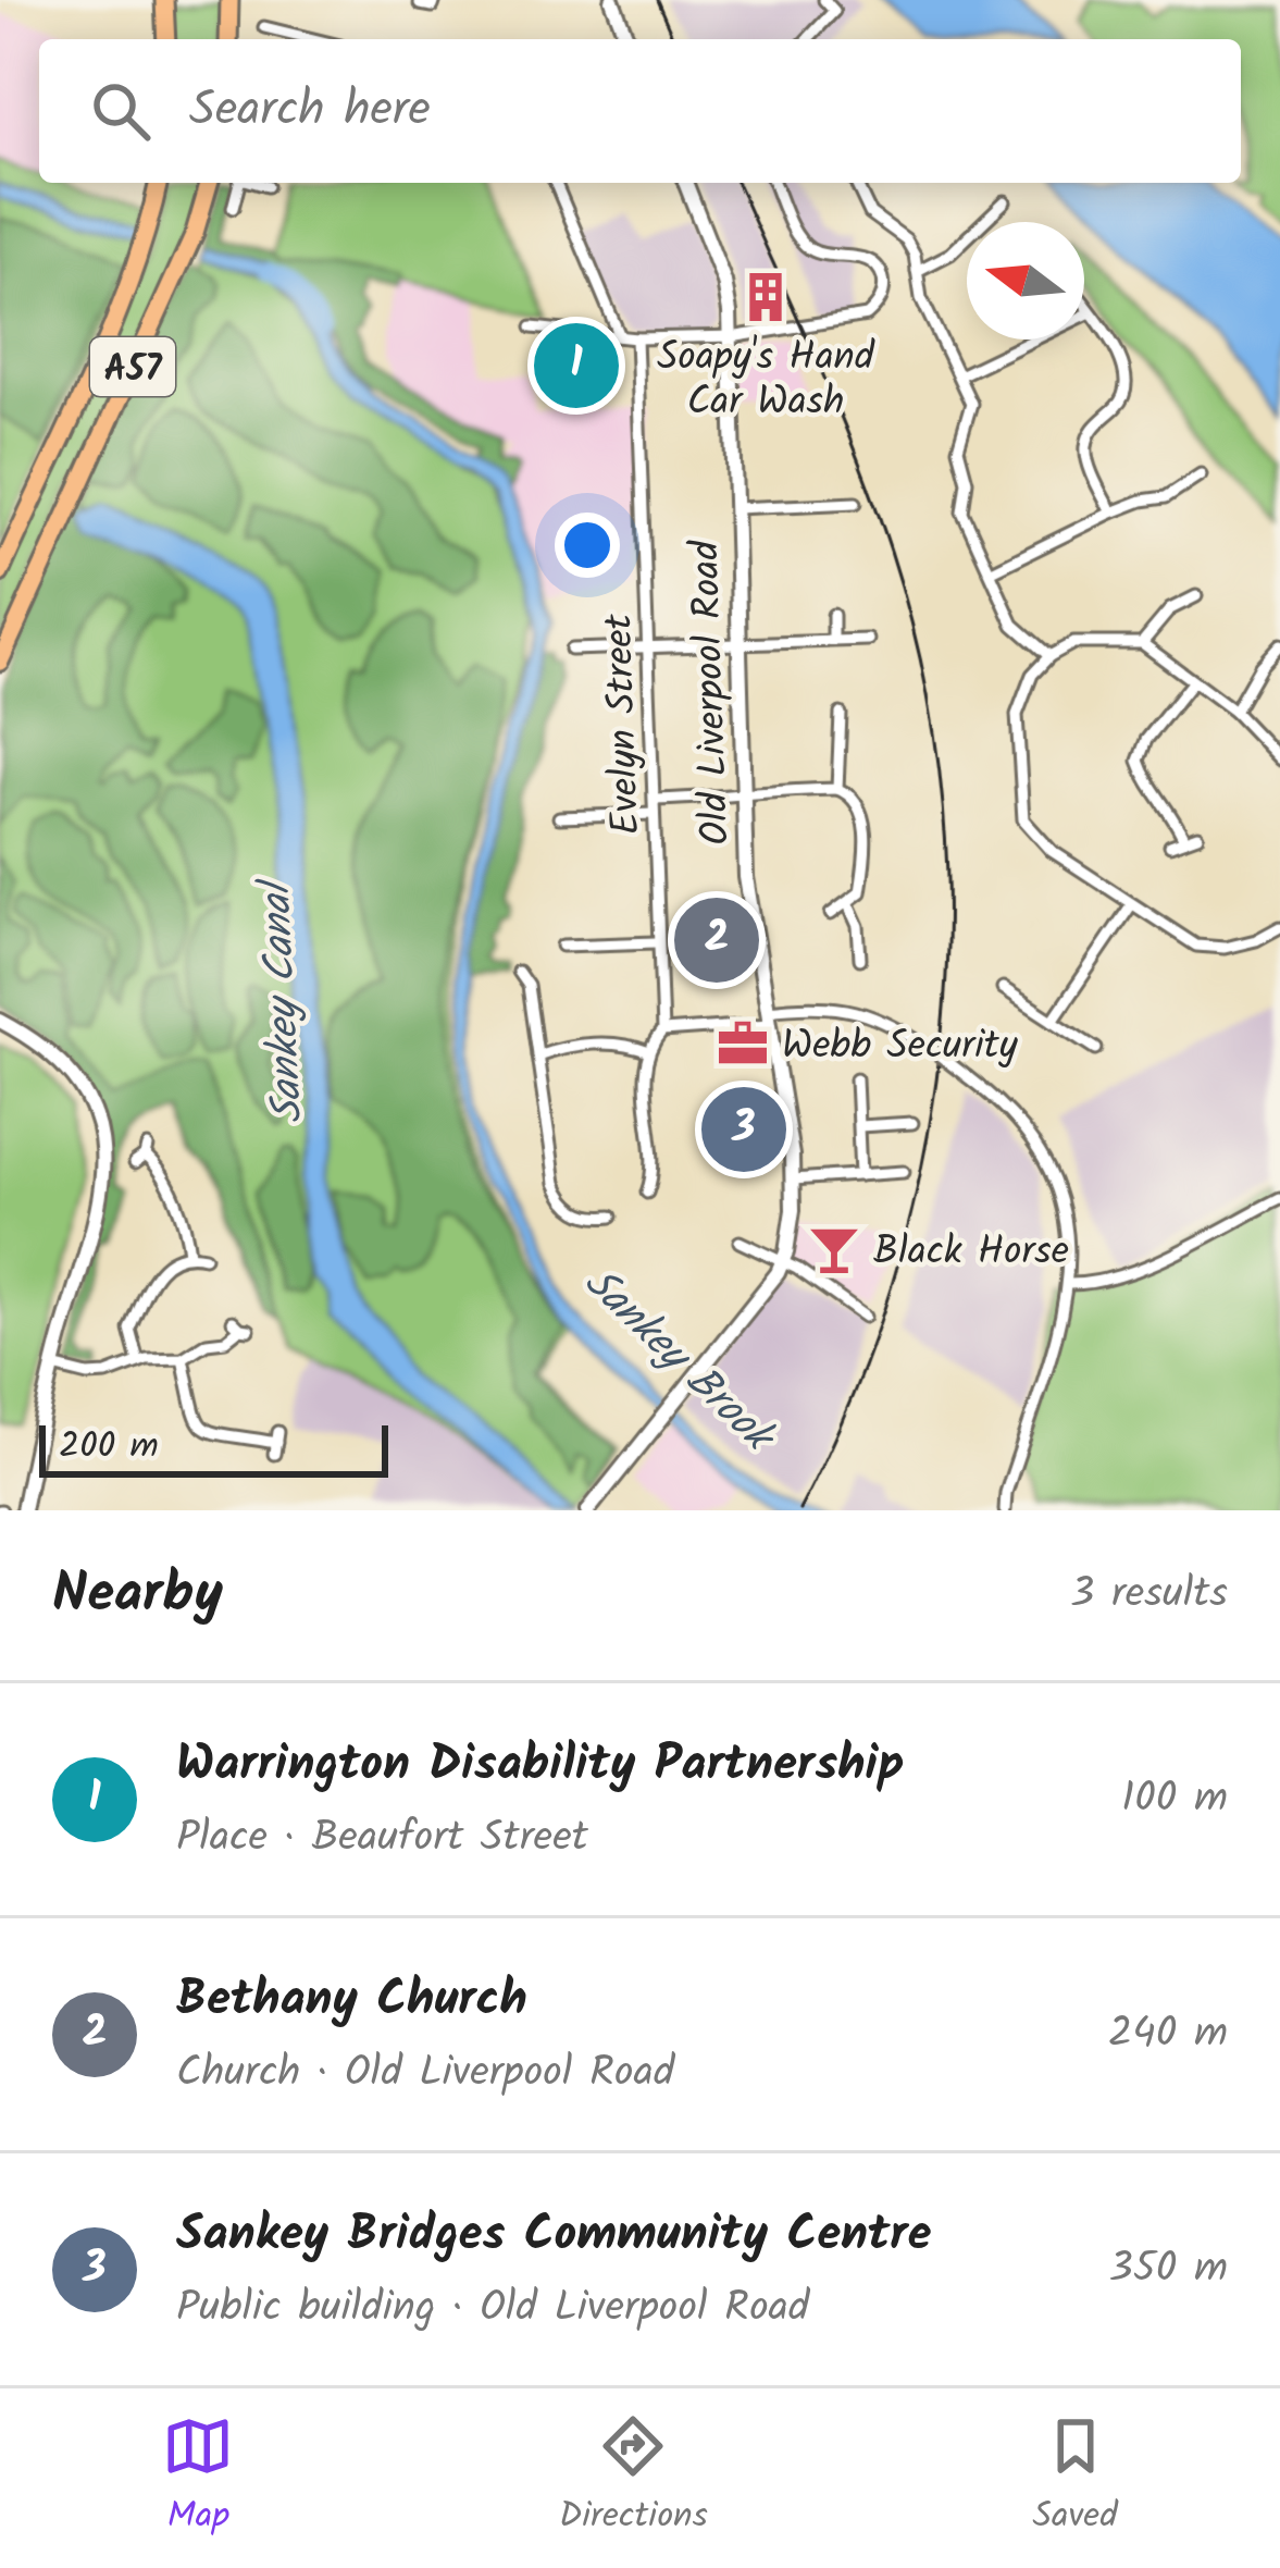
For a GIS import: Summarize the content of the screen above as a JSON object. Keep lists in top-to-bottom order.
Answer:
{
  "streets": {
    "highway": ["A57"],
    "street": ["Old Liverpool Road", "Evelyn Street"]
  },
  "water": ["Sankey Canal", "Sankey Brook"],
  "places": {
    "building": ["Soapy's Hand Car Wash"],
    "office": ["Webb Security"],
    "bar": ["Black Horse"]
  },
  "scale_bar": "200 m",
  "north": "left",
  "page": {
    "search": "Search here",
    "pins": ["1", "2", "3"],
    "scale": "200 m",
    "heading": ["Nearby", "3 results"],
    "list": [
      {
        "mark": "1",
        "name": "Warrington Disability Partnership",
        "note": "Place · Beaufort Street",
        "value": "100 m"
      },
      {
        "mark": "2",
        "name": "Bethany Church",
        "note": "Church · Old Liverpool Road",
        "value": "240 m"
      },
      {
        "mark": "3",
        "name": "Sankey Bridges Community Centre",
        "note": "Public building · Old Liverpool Road",
        "value": "350 m"
      }
    ],
    "nav": ["Map", "Directions", "Saved"]
  }
}
